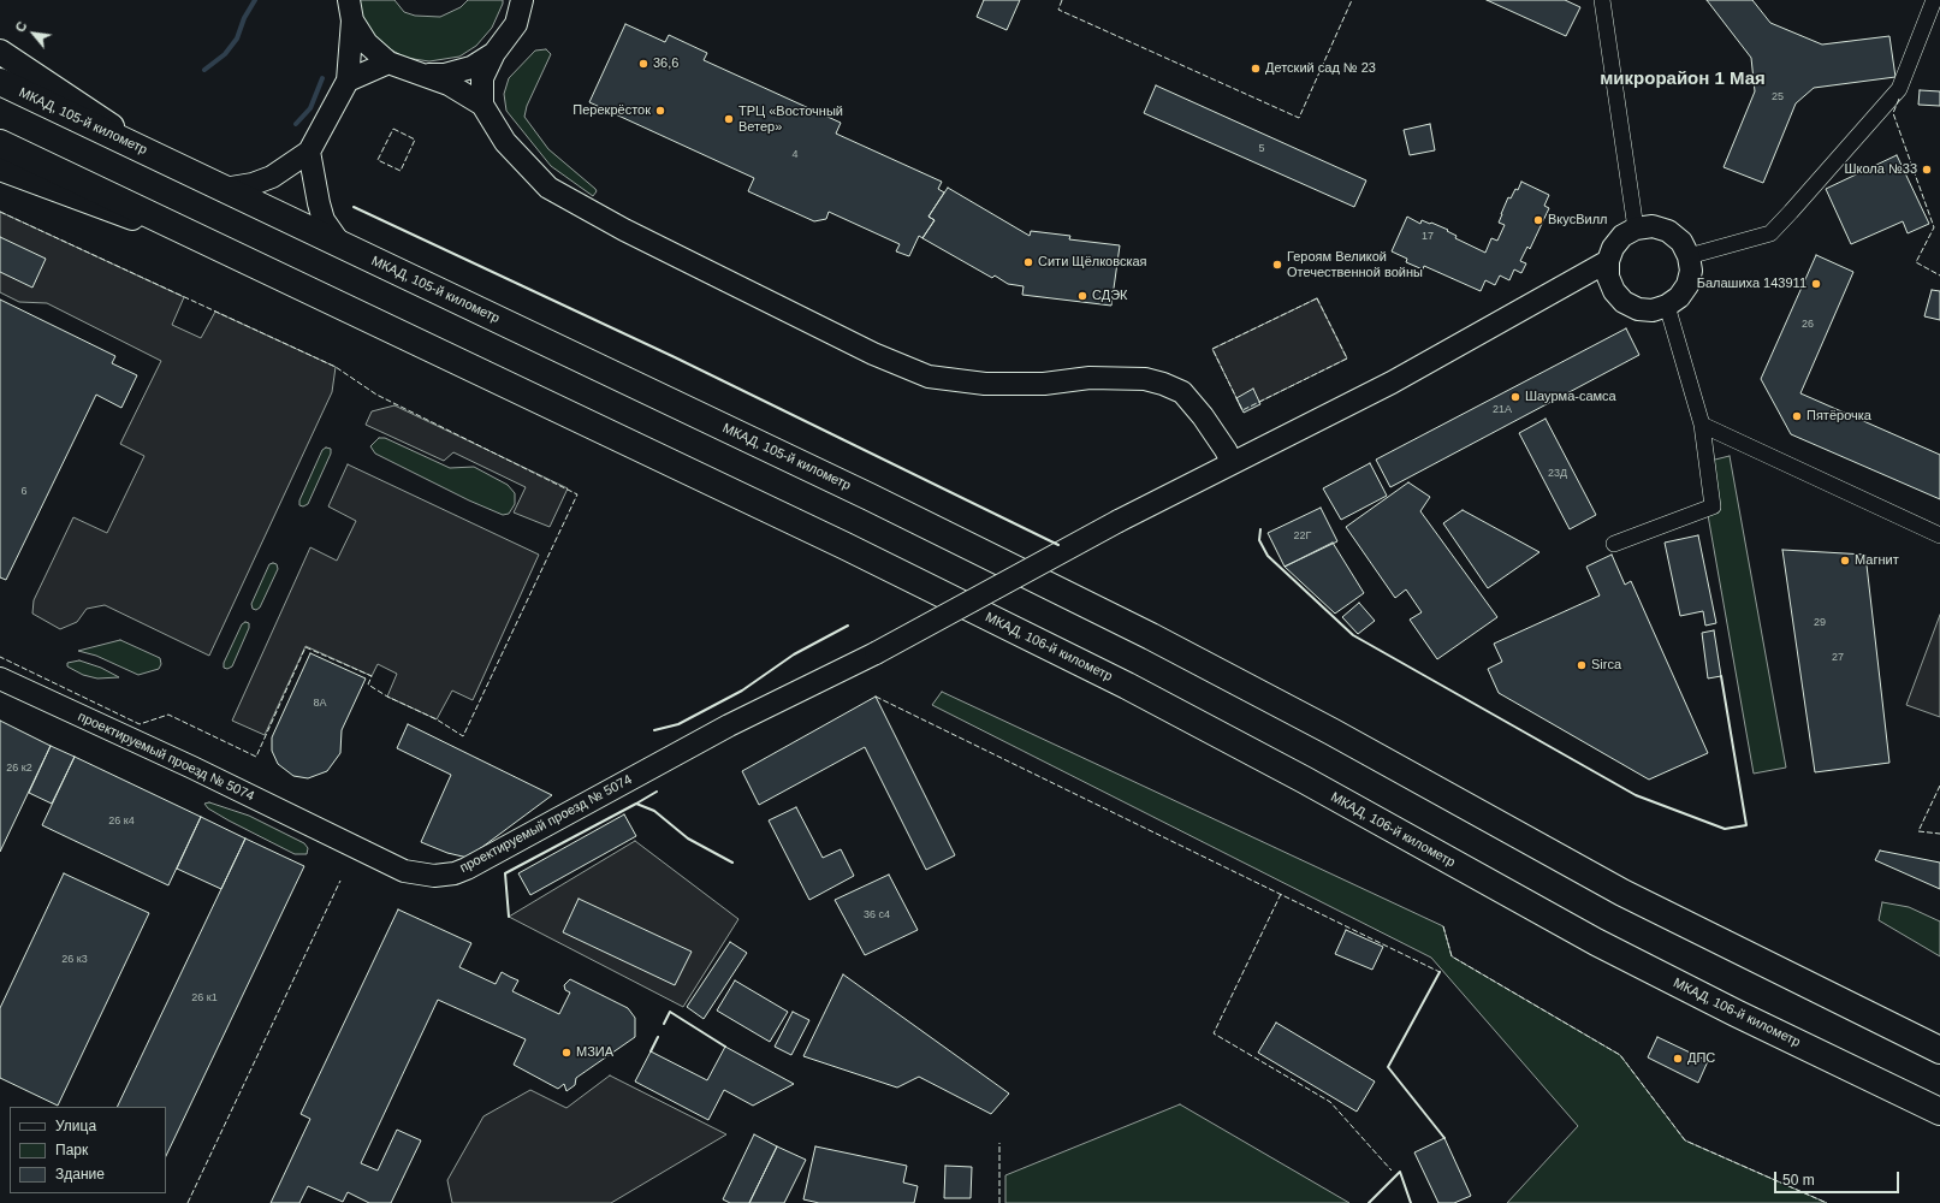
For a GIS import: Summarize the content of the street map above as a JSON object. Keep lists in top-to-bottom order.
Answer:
{
  "streets": {
    "highway": ["МКАД, 105-й километр", "МКАД, 106-й километр"],
    "street": ["проектируемый проезд № 5074"]
  },
  "districts": ["микрорайон 1 Мая"],
  "places": [
    "36,6",
    "Детский сад № 23",
    "Перекрёсток",
    "ТРЦ «Восточный Ветер»",
    "Школа №33",
    "ВкусВилл",
    "Сити Щёлковская",
    "Героям Великой Отечественной войны",
    "Балашиха 143911",
    "СДЭК",
    "Шаурма-самса",
    "Пятёрочка",
    "Магнит",
    "Sirca",
    "МЗИА",
    "ДПС"
  ],
  "house_numbers": [
    "25",
    "5",
    "4",
    "17",
    "26",
    "21A",
    "23Д",
    "6",
    "22Г",
    "29",
    "27",
    "8А",
    "26 к2",
    "26 к4",
    "36 с4",
    "26 к3",
    "26 к1"
  ],
  "legend": ["Улица", "Парк", "Здание"],
  "scale_bar": "50 m",
  "north": "top left"
}
